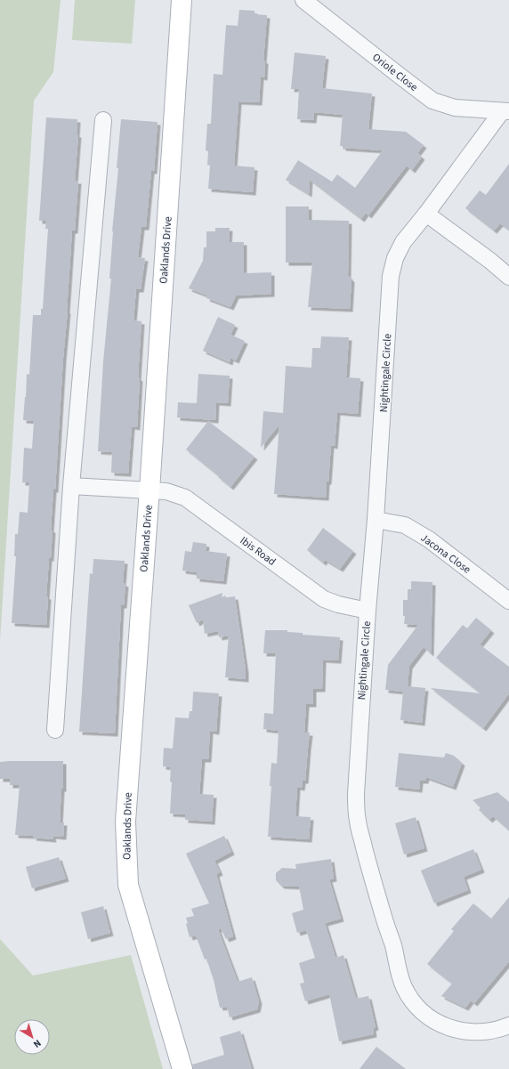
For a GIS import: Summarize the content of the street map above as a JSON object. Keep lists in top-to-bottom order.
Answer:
{
  "streets": {
    "street": [
      "Oriole Close",
      "Oaklands Drive",
      "Nightingale Circle",
      "Ibis Road",
      "Jacona Close"
    ]
  },
  "crossings": [
    ["Oriole Close", "Nightingale Circle"],
    ["Oaklands Drive", "Ibis Road"],
    ["Nightingale Circle", "Ibis Road"],
    ["Nightingale Circle", "Jacona Close"]
  ],
  "north": "bottom right"
}
